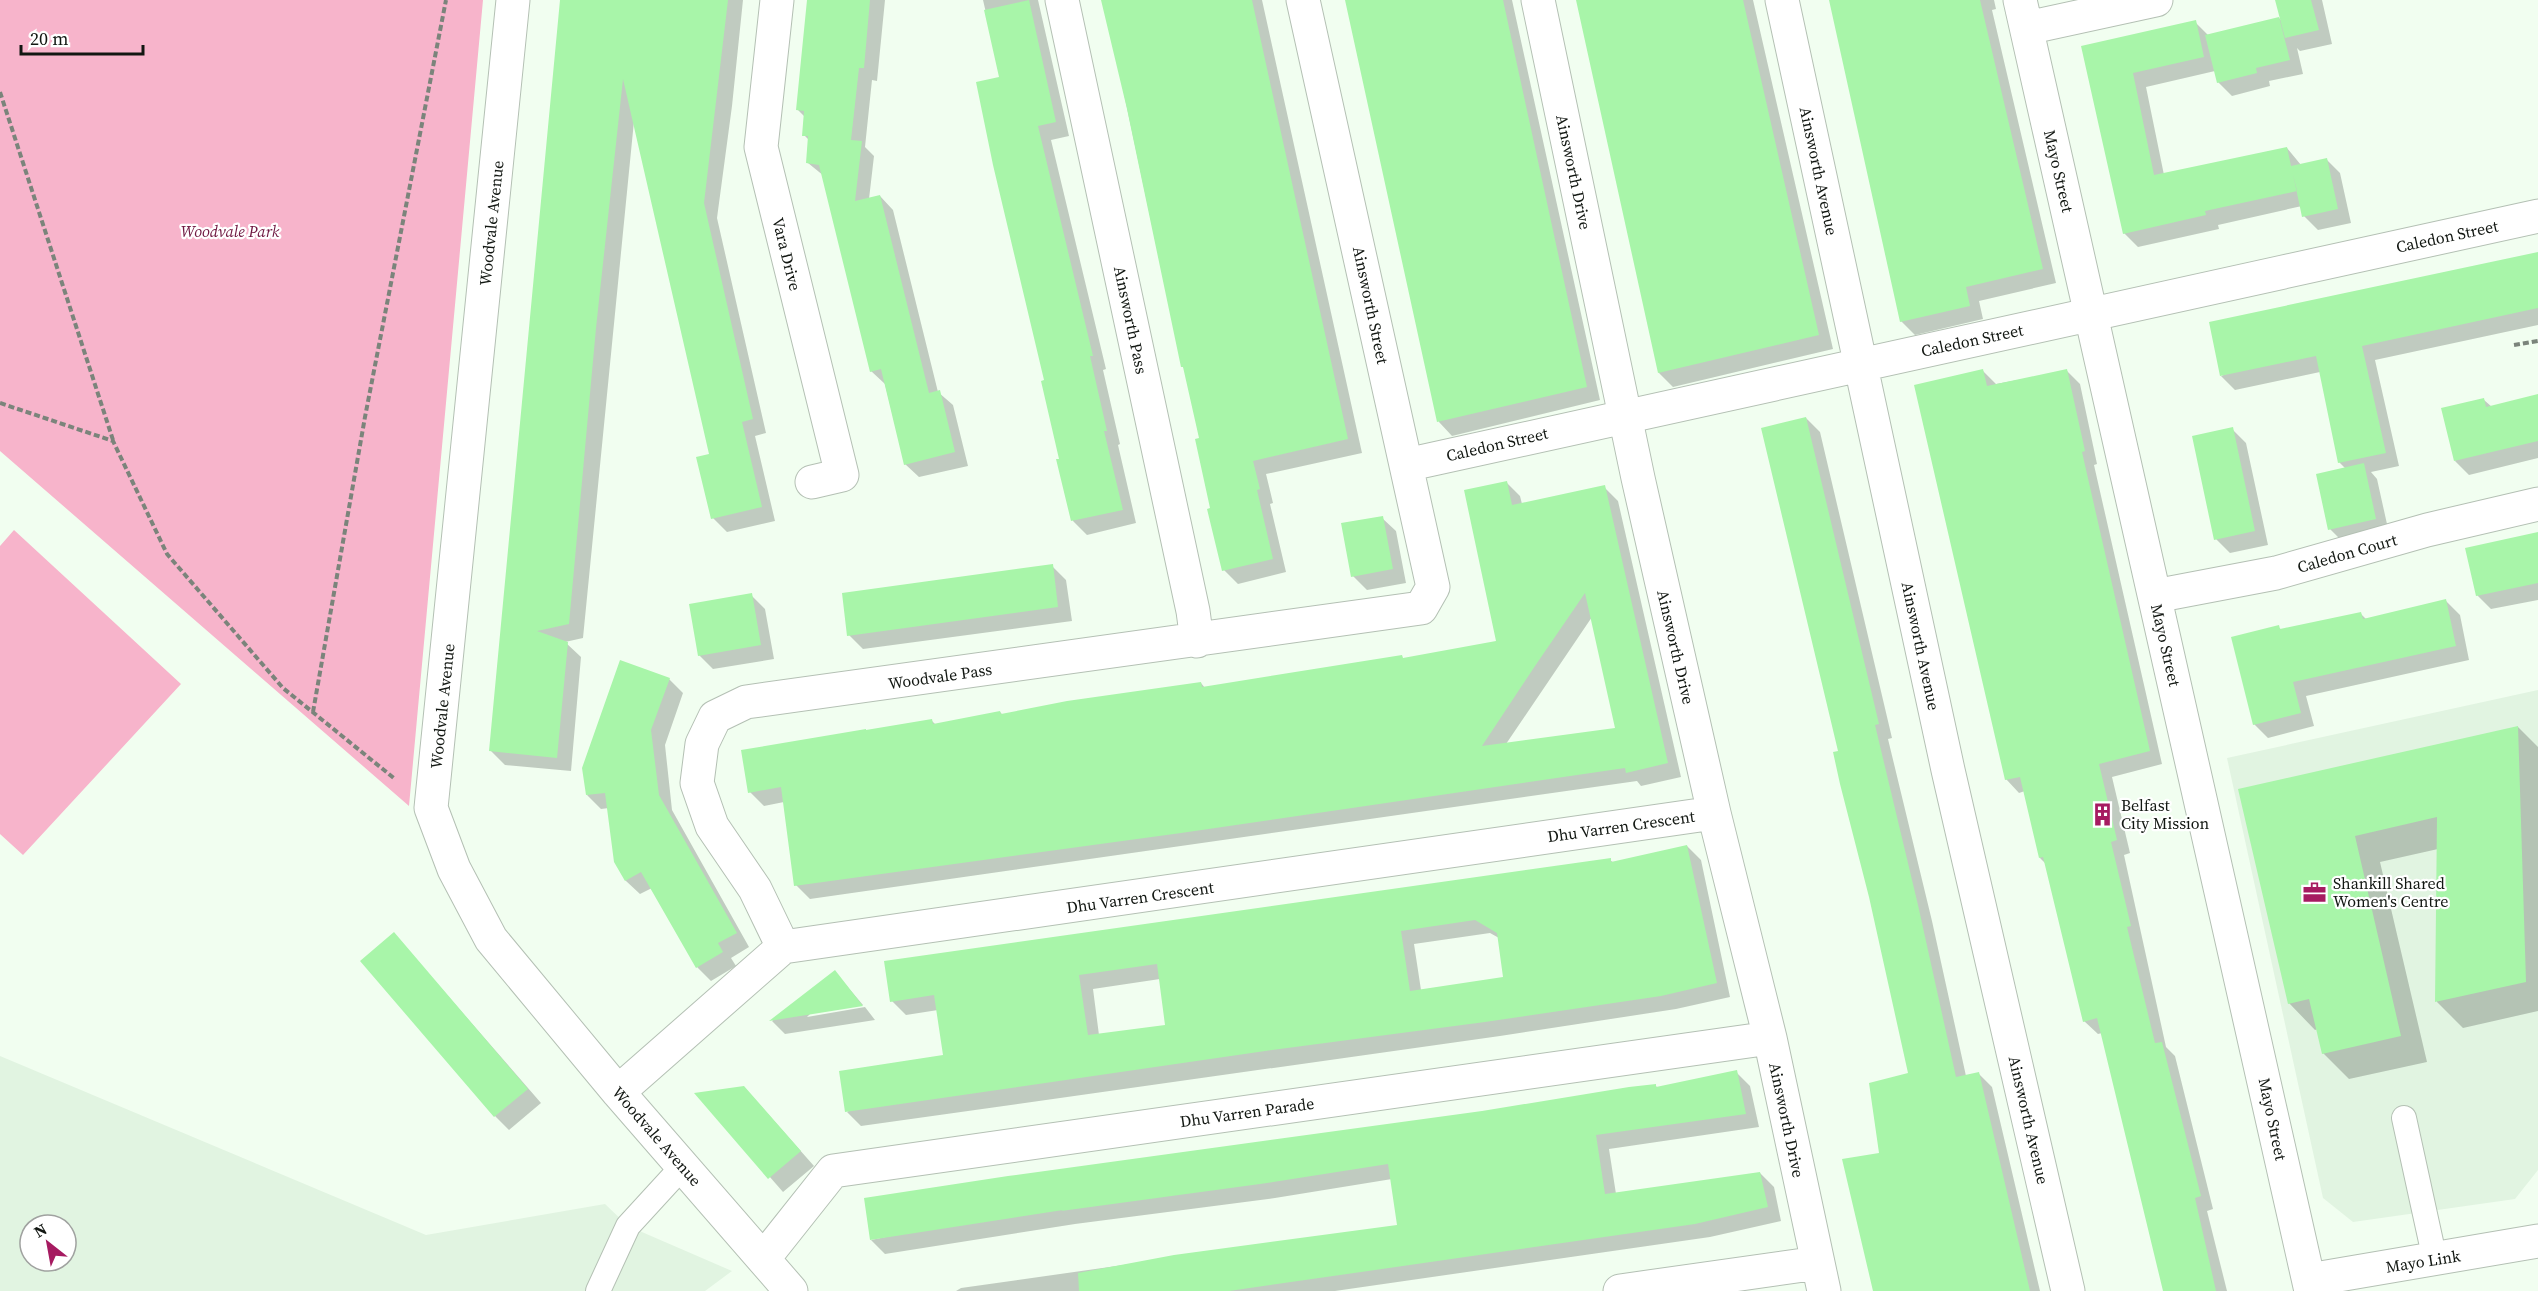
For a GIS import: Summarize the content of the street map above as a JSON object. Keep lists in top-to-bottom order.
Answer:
{
  "streets": {
    "street": [
      "Ainsworth Avenue",
      "Mayo Street",
      "Ainsworth Drive",
      "Woodvale Avenue",
      "Caledon Street",
      "Vara Drive",
      "Ainsworth Street",
      "Ainsworth Pass",
      "Caledon Court",
      "Woodvale Pass",
      "Dhu Varren Crescent",
      "Dhu Varren Parade",
      "Mayo Link"
    ]
  },
  "crossings": [
    ["Ainsworth Avenue", "Caledon Street"],
    ["Mayo Street", "Caledon Street"],
    ["Mayo Street", "Caledon Court"],
    ["Mayo Street", "Mayo Link"],
    ["Ainsworth Drive", "Caledon Street"],
    ["Ainsworth Drive", "Dhu Varren Crescent"],
    ["Ainsworth Drive", "Dhu Varren Parade"],
    ["Woodvale Avenue", "Dhu Varren Parade"],
    ["Caledon Street", "Ainsworth Street"],
    ["Ainsworth Street", "Woodvale Pass"],
    ["Ainsworth Pass", "Woodvale Pass"],
    ["Woodvale Pass", "Dhu Varren Crescent"]
  ],
  "parks": ["Woodvale Park"],
  "places": {
    "building": ["Belfast City Mission"],
    "office": ["Shankill Shared Women's Centre"]
  },
  "scale_bar": "20 m",
  "north": "top left"
}
